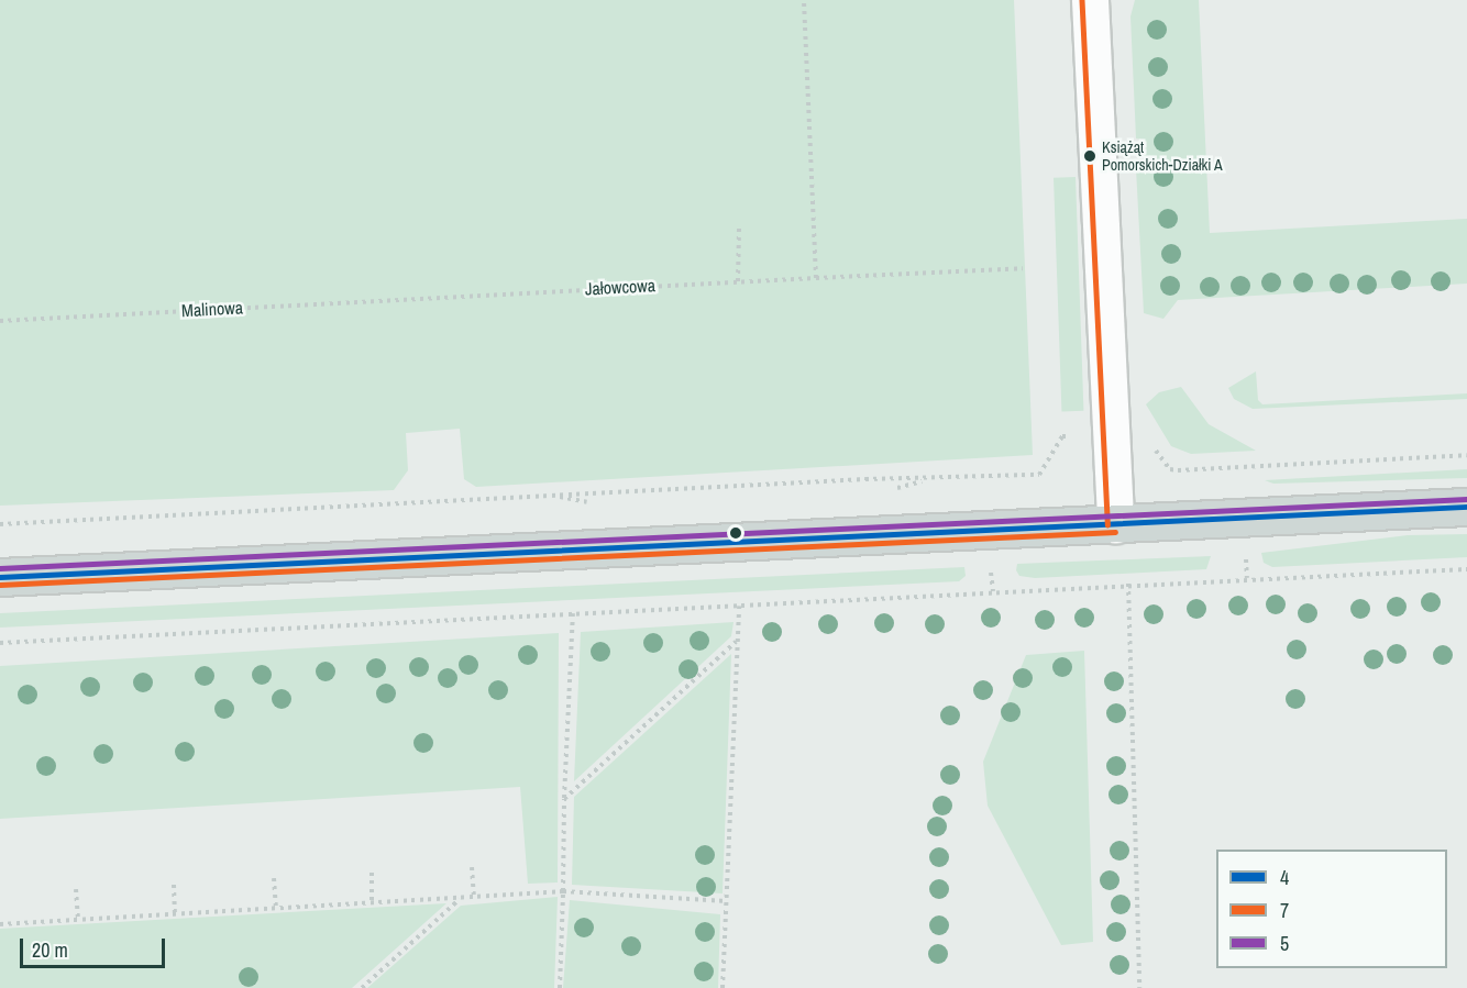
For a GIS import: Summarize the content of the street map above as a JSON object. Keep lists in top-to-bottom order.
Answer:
{
  "streets": {
    "path": ["Jałowcowa", "Malinowa"]
  },
  "crossings": [
    ["Jałowcowa", "Malinowa"]
  ],
  "places": ["Książąt Pomorskich-Działki A"],
  "lines": ["transit line 7", "transit line 5", "transit line 4"],
  "legend": ["4", "7", "5"],
  "scale_bar": "20 m"
}
